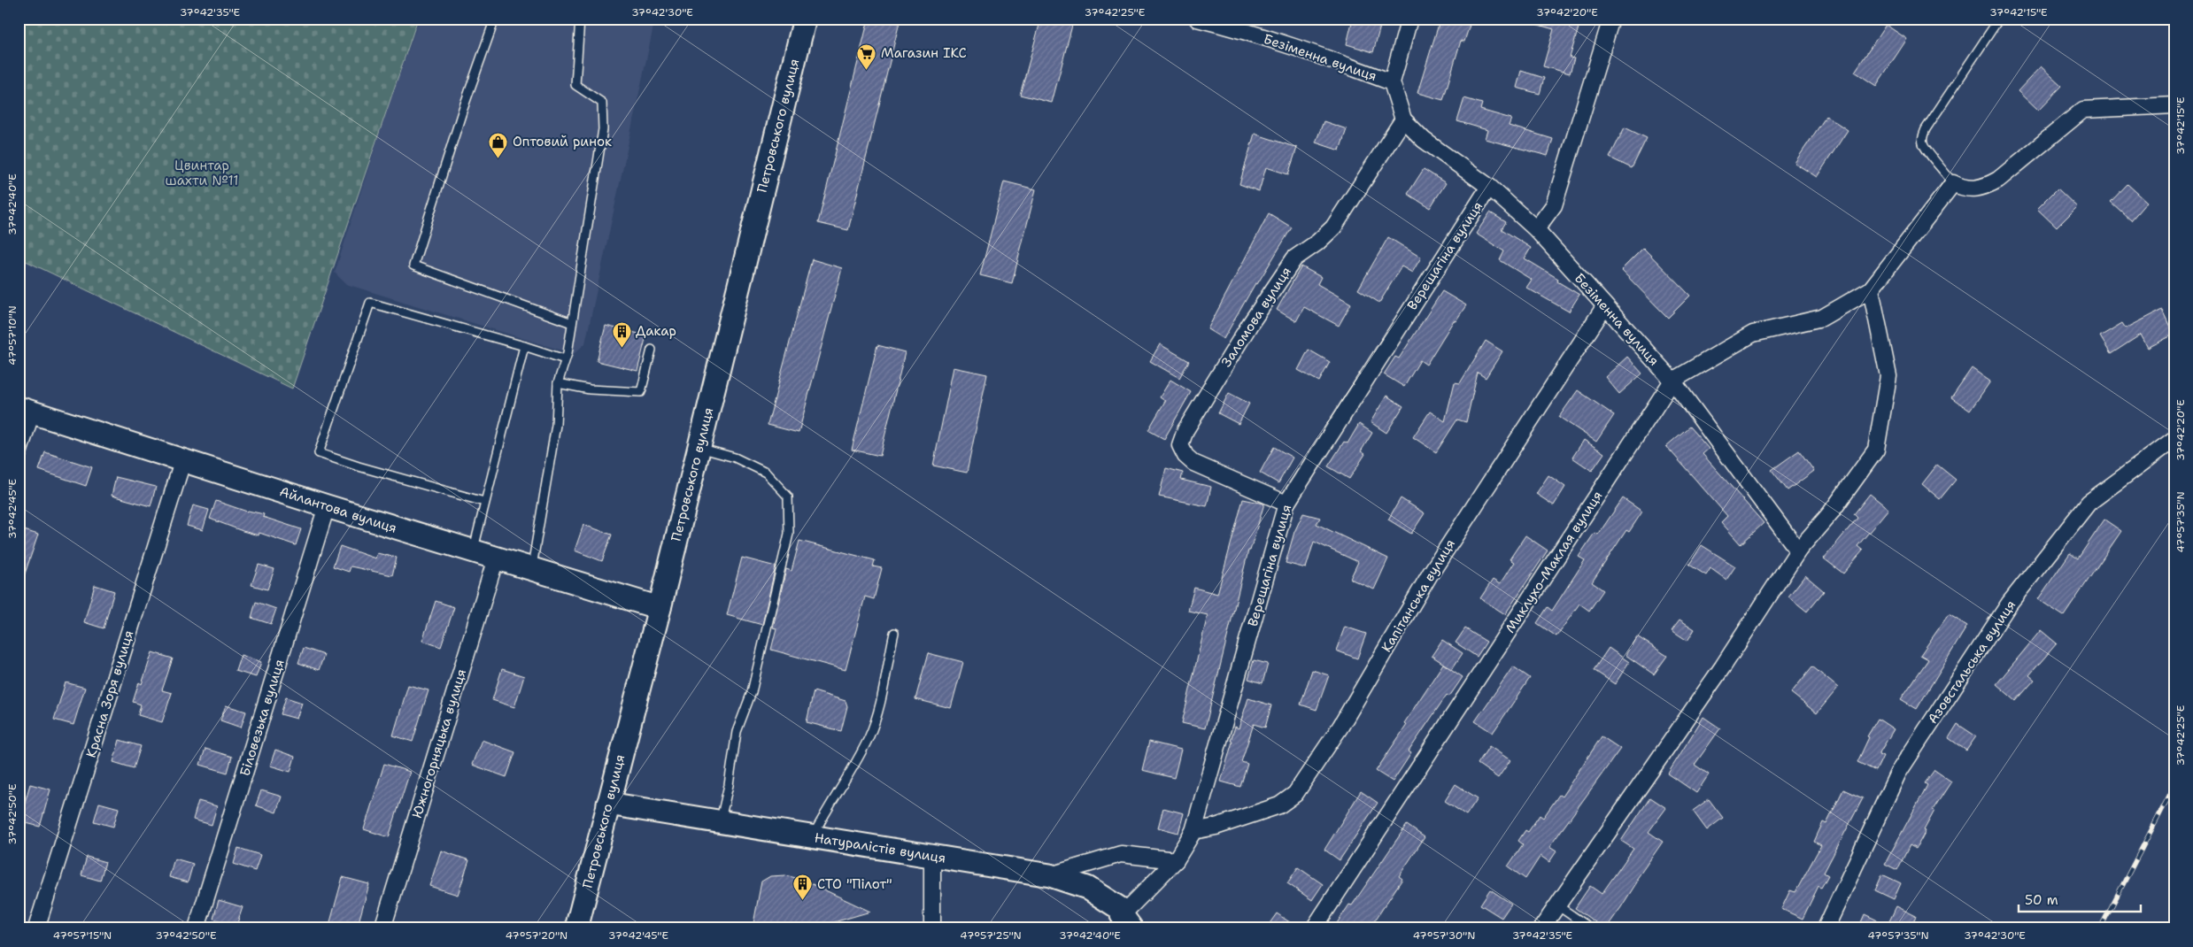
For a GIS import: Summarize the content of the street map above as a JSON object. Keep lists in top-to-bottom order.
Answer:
{
  "streets": {
    "street": [
      "Безіменна вулиця",
      "Петровського вулиця",
      "Верещагіна вулиця",
      "Заломова вулиця",
      "Айлантова вулиця",
      "Миклухо-Маклая вулиця",
      "Капітанська вулиця",
      "Азовстальська вулиця",
      "Красна Зоря вулиця",
      "Біловезька вулиця",
      "Южногорняцька вулиця",
      "Натуралістів вулиця"
    ]
  },
  "crossings": [
    ["Безіменна вулиця", "Верещагіна вулиця"],
    ["Безіменна вулиця", "Заломова вулиця"],
    ["Безіменна вулиця", "Миклухо-Маклая вулиця"],
    ["Безіменна вулиця", "Капітанська вулиця"],
    ["Петровського вулиця", "Айлантова вулиця"],
    ["Петровського вулиця", "Натуралістів вулиця"],
    ["Верещагіна вулиця", "Заломова вулиця"],
    ["Верещагіна вулиця", "Капітанська вулиця"],
    ["Верещагіна вулиця", "Натуралістів вулиця"],
    ["Айлантова вулиця", "Красна Зоря вулиця"],
    ["Айлантова вулиця", "Біловезька вулиця"],
    ["Айлантова вулиця", "Южногорняцька вулиця"]
  ],
  "parks": ["Цвинтар шахти №11"],
  "places": {
    "supermarket": ["Магазин ІКС"],
    "shop": ["Оптовий ринок"],
    "building": ["Дакар", "СТО \"Пілот\""]
  },
  "scale_bar": "50 m",
  "coordinates": [
    "37°42'35\"E",
    "37°42'30\"E",
    "37°42'25\"E",
    "37°42'20\"E",
    "37°42'15\"E",
    "37°42'40\"E",
    "47°57'10\"N",
    "37°42'45\"E",
    "47°57'35\"N",
    "37°42'50\"E",
    "47°57'15\"N",
    "47°57'20\"N",
    "47°57'25\"N",
    "47°57'30\"N"
  ]
}
